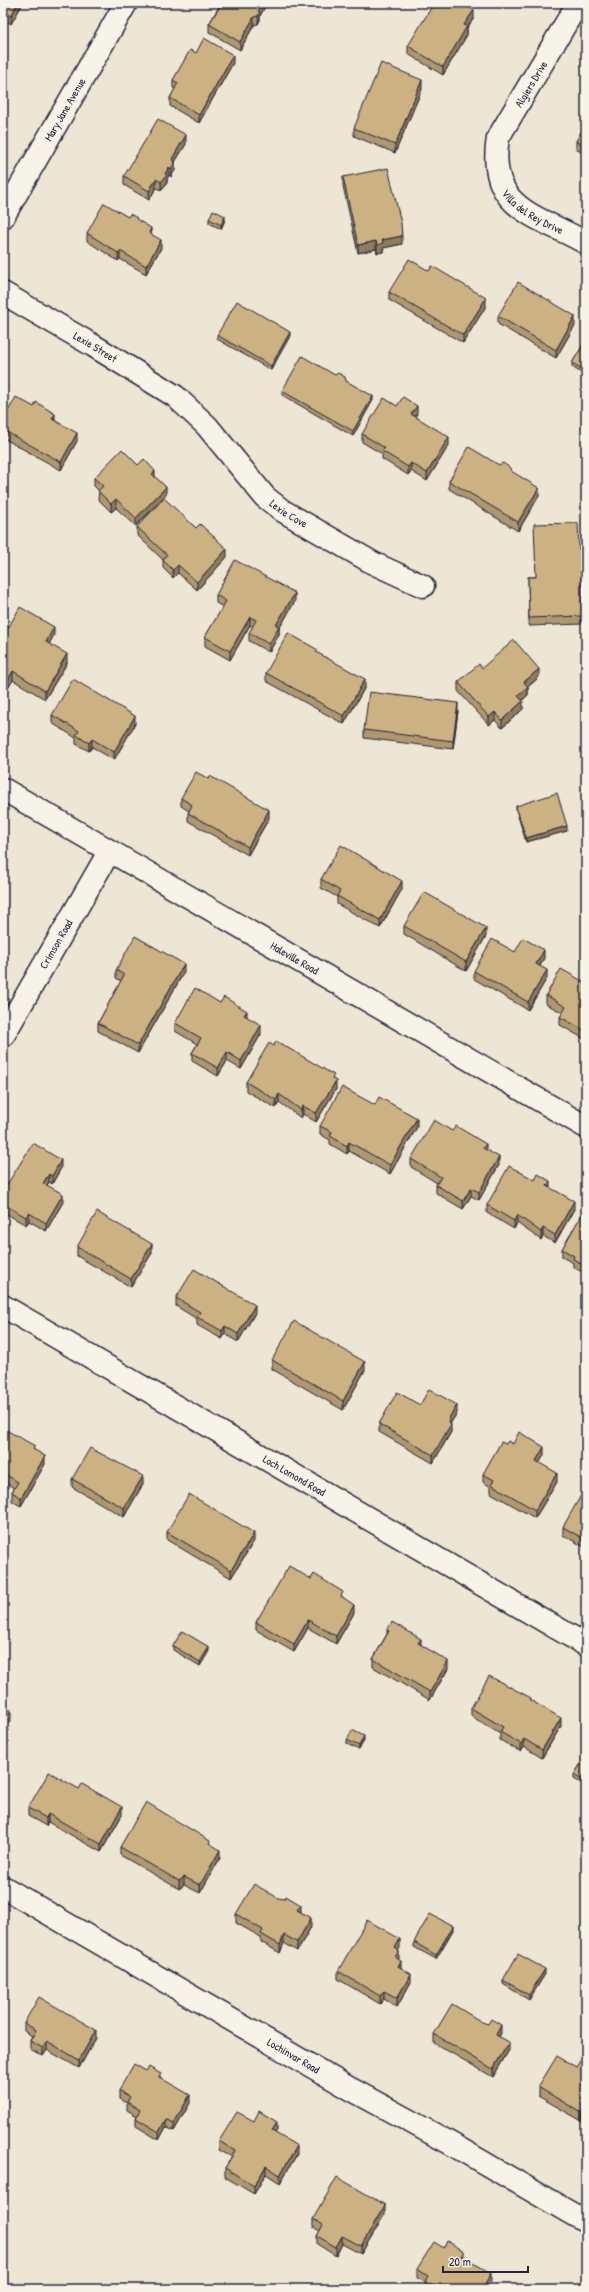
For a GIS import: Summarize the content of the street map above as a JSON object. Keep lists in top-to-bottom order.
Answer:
{
  "streets": {
    "street": [
      "Algiers Drive",
      "Mary Jane Avenue",
      "Villa del Rey Drive",
      "Lexie Street",
      "Lexie Cove",
      "Crimson Road",
      "Haleville Road",
      "Loch Lomond Road",
      "Lochinvar Road"
    ]
  },
  "crossings": [
    ["Algiers Drive", "Villa del Rey Drive"],
    ["Lexie Street", "Lexie Cove"],
    ["Crimson Road", "Haleville Road"]
  ],
  "scale_bar": "20 m"
}
